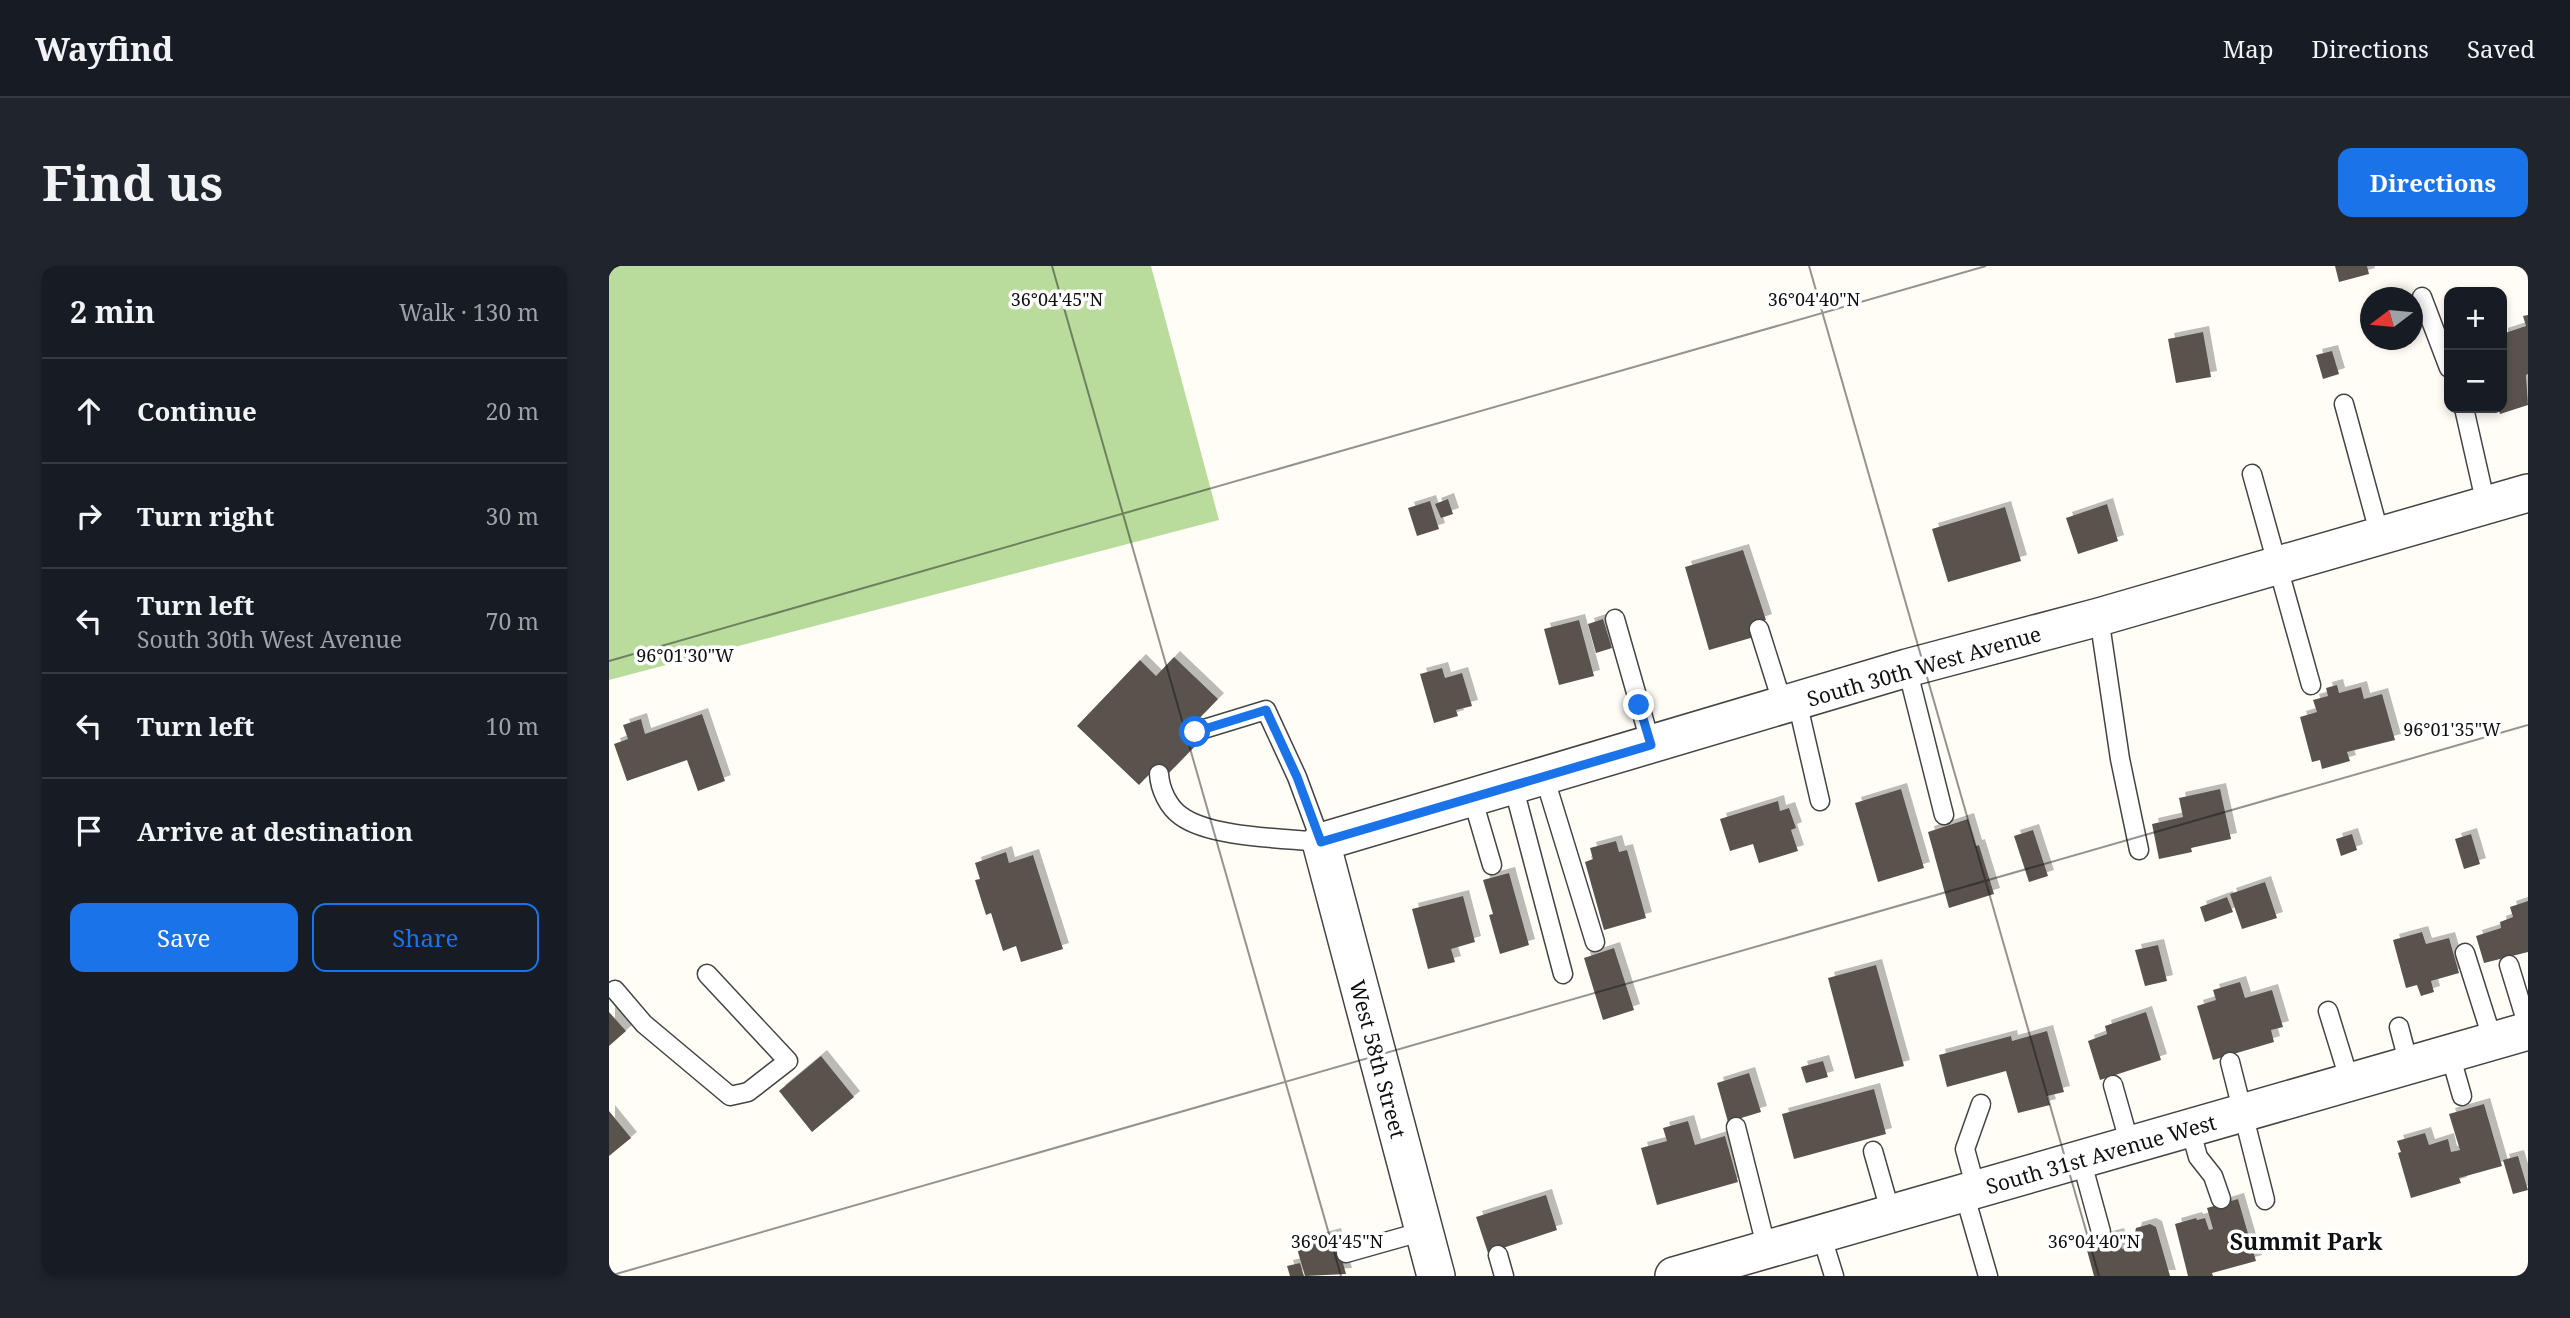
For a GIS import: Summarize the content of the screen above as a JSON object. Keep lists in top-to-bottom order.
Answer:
{
  "streets": {
    "street": ["South 30th West Avenue", "West 58th Street", "South 31st Avenue West"]
  },
  "crossings": [
    ["South 30th West Avenue", "West 58th Street"]
  ],
  "districts": ["Summit Park"],
  "north": "left",
  "page": {
    "header": "Wayfind",
    "nav": ["Map", "Directions", "Saved"],
    "buttons": [
      "Directions",
      ["Save", "Share"]
    ],
    "title": "Find us",
    "heading": ["2 min", "Walk · 130 m"],
    "map_buttons": ["+", "−"],
    "list": [
      ["Continue", "20 m"],
      ["Turn right", "30 m"],
      ["Turn left", "South 30th West Avenue", "70 m"],
      ["Turn left", "10 m"],
      "Arrive at destination"
    ]
  },
  "coordinates": [
    "36°04'45\"N",
    "36°04'40\"N",
    "96°01'30\"W",
    "96°01'35\"W"
  ]
}
